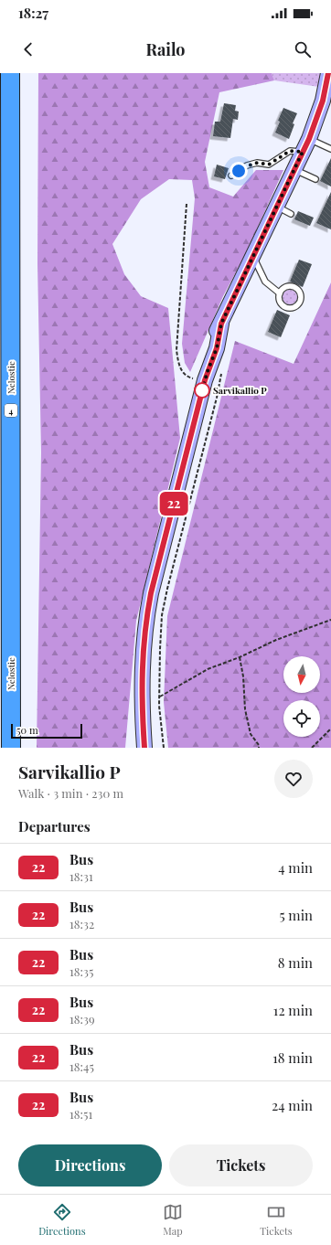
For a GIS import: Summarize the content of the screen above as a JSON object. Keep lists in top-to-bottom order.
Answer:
{
  "streets": {
    "highway": ["Nelostie", "4"]
  },
  "places": ["Sarvikallio P"],
  "lines": ["bus line 22"],
  "scale_bar": "50 m",
  "north": "bottom",
  "page": {
    "status": "18:27",
    "header": "Railo",
    "on_map": "22",
    "scale": "50 m",
    "heading": [
      ["Sarvikallio P", "Walk · 3 min · 230 m"],
      "Departures"
    ],
    "list": [
      {
        "mark": "22",
        "name": "Bus",
        "note": "18:31",
        "value": "4 min"
      },
      {
        "mark": "22",
        "name": "Bus",
        "note": "18:32",
        "value": "5 min"
      },
      {
        "mark": "22",
        "name": "Bus",
        "note": "18:35",
        "value": "8 min"
      },
      {
        "mark": "22",
        "name": "Bus",
        "note": "18:39",
        "value": "12 min"
      },
      {
        "mark": "22",
        "name": "Bus",
        "note": "18:45",
        "value": "18 min"
      },
      {
        "mark": "22",
        "name": "Bus",
        "note": "18:51",
        "value": "24 min"
      }
    ],
    "buttons": ["Directions", "Tickets"],
    "tabs": ["Directions", "Map", "Tickets"]
  }
}
